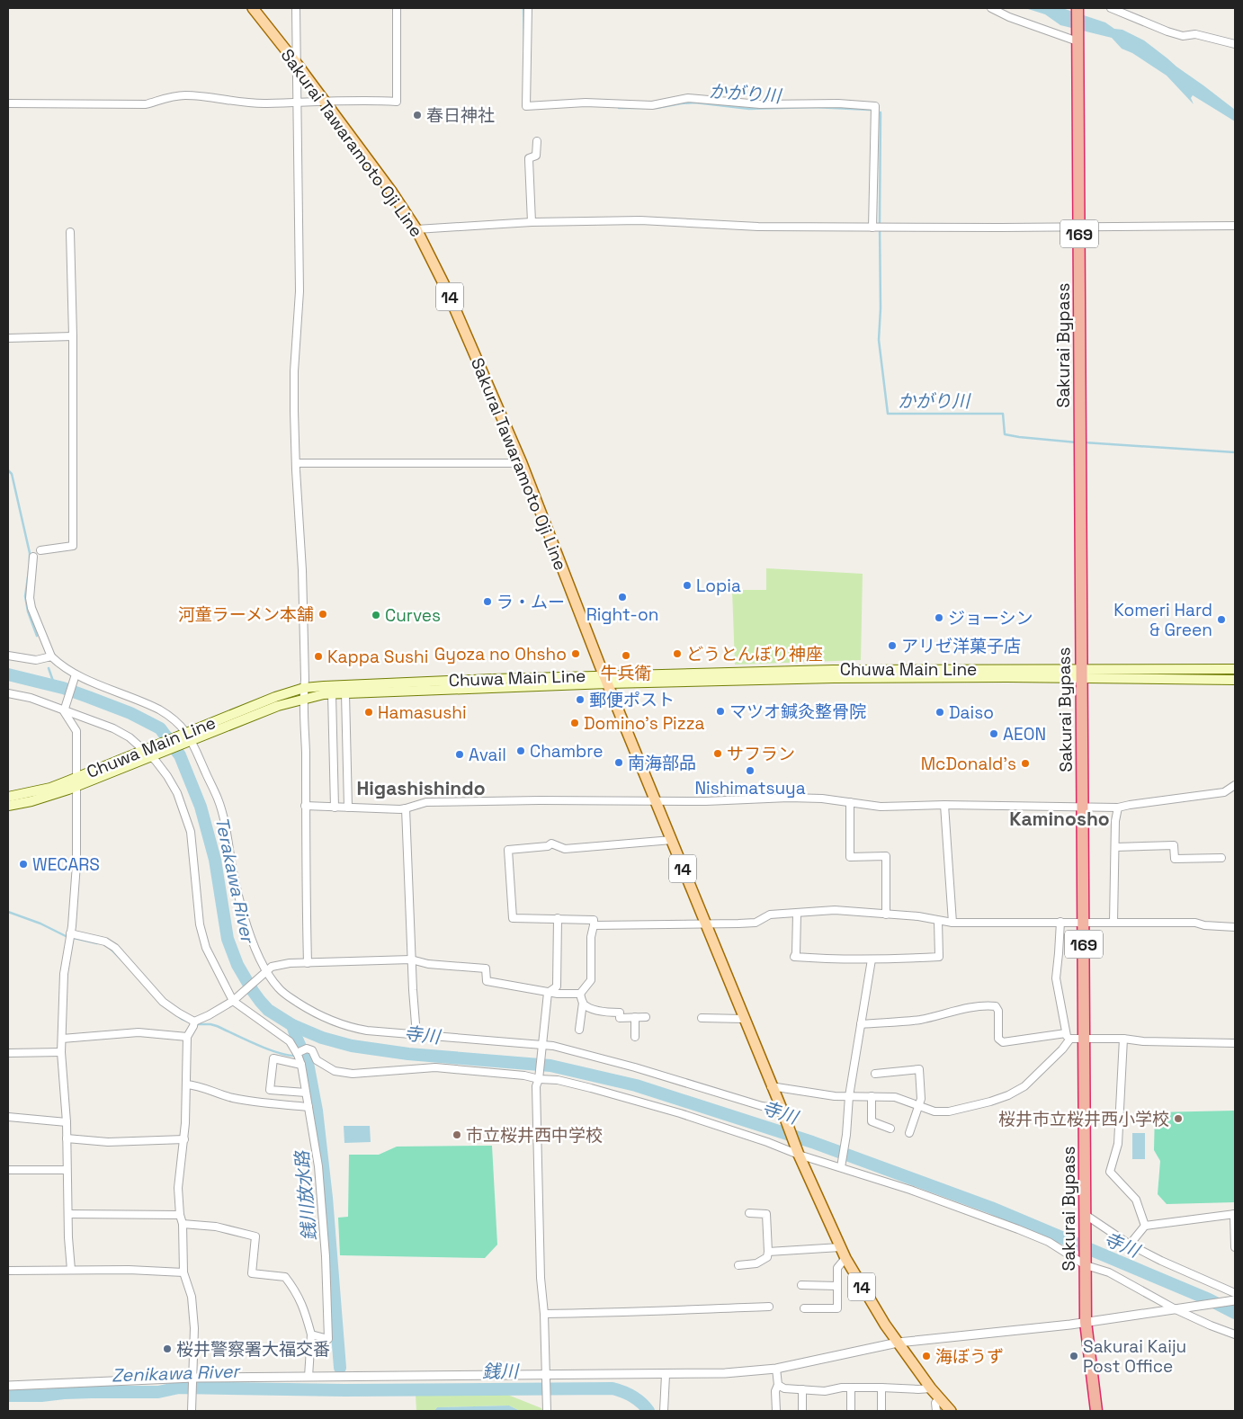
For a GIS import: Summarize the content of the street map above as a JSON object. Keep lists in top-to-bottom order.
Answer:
{
  "streets": {
    "highway": ["169", "Sakurai Bypass"],
    "main road": ["Sakurai Tawaramoto Oji Line", "14", "Chuwa Main Line"]
  },
  "crossings": [
    ["Sakurai Tawaramoto Oji Line", "Chuwa Main Line"],
    ["Sakurai Bypass", "Chuwa Main Line"]
  ],
  "districts": ["Higashishindo", "Kaminosho"],
  "water": [
    "かがり川",
    "Terakawa River",
    "寺川",
    "銭川放水路",
    "銭川",
    "Zenikawa River"
  ],
  "places": [
    "春日神社",
    "Lopia",
    "Right-on",
    "ラ・ムー",
    "河童ラーメン本舗",
    "Curves",
    "ジョーシン",
    "Komeri Hard & Green",
    "アリゼ洋菓子店",
    "Gyoza no Ohsho",
    "どうとんぼり神座",
    "牛兵衛",
    "Kappa Sushi",
    "郵便ポスト",
    "マツオ鍼灸整骨院",
    "Hamasushi",
    "Daiso",
    "Domino's Pizza",
    "AEON",
    "Chambre",
    "サフラン",
    "Avail",
    "南海部品",
    "McDonald's",
    "Nishimatsuya",
    "WECARS",
    "桜井市立桜井西小学校",
    "市立桜井西中学校",
    "桜井警察署大福交番",
    "海ぼうず",
    "Sakurai Kaiju Post Office"
  ]
}
